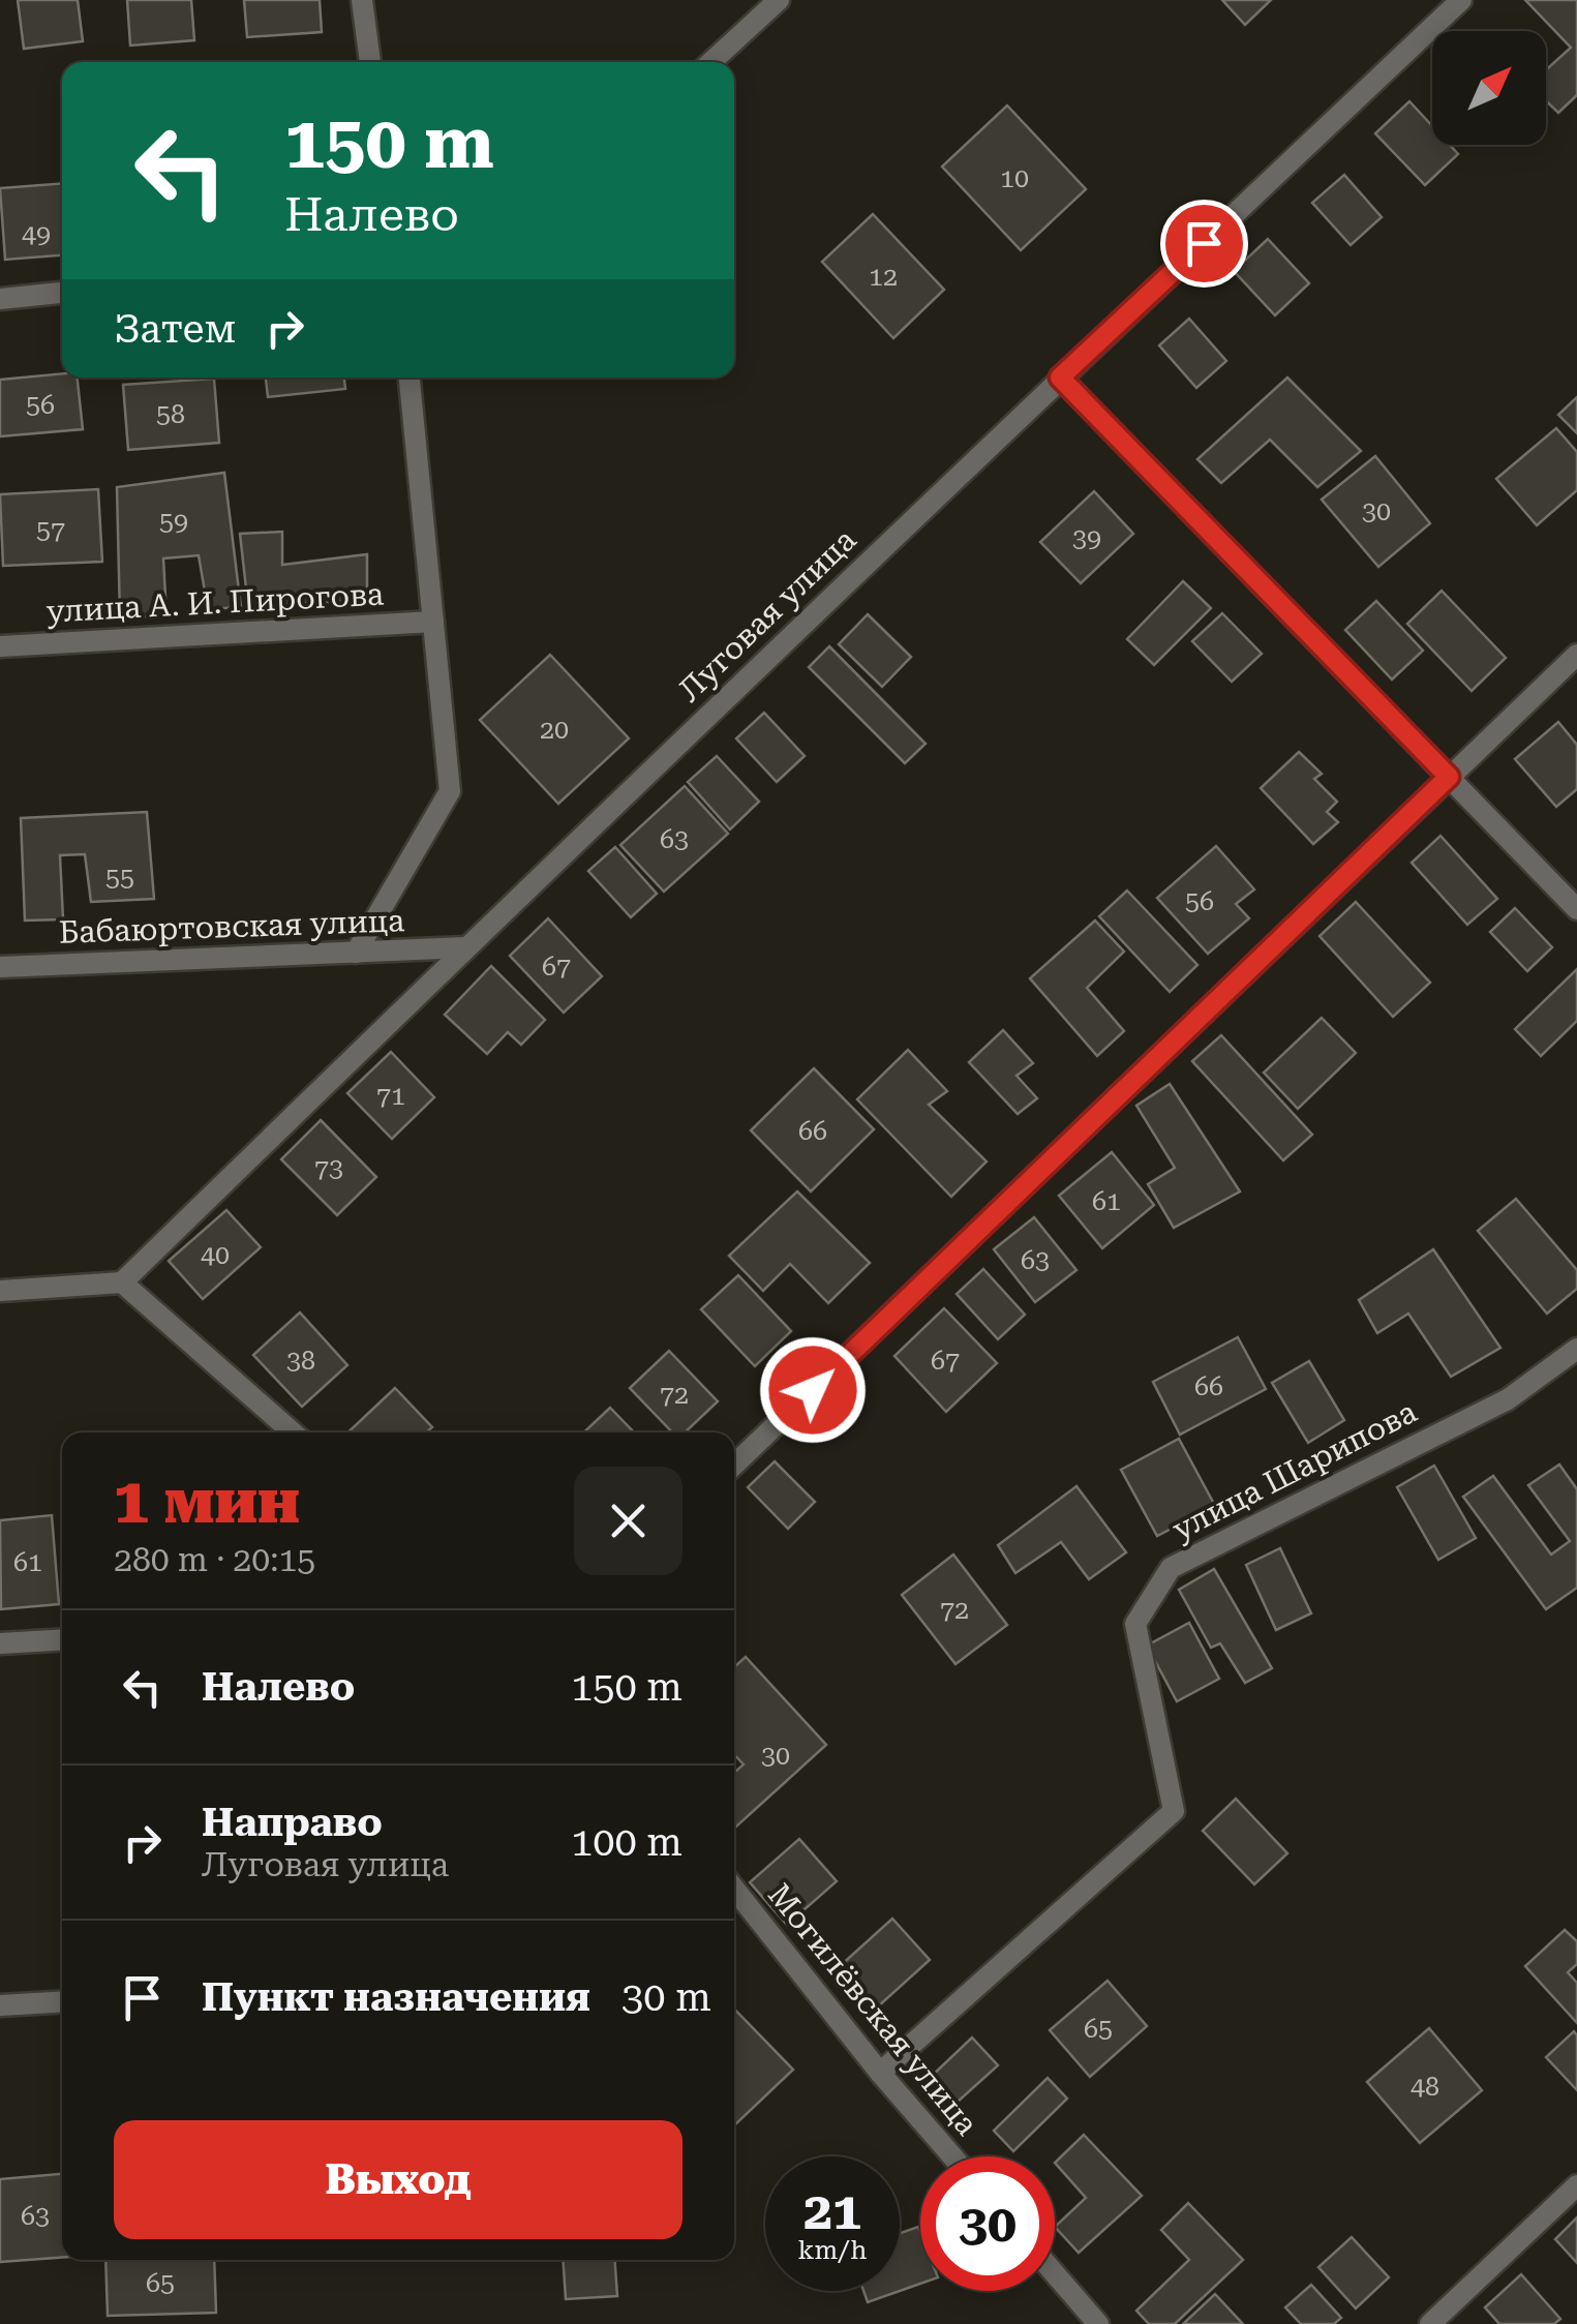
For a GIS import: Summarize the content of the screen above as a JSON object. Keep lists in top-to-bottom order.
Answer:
{
  "streets": {
    "street": [
      "улица А. И. Пирогова",
      "Луговая улица",
      "Бабаюртовская улица",
      "улица Шарипова",
      "Могилёвская улица"
    ]
  },
  "crossings": [
    ["Луговая улица", "Бабаюртовская улица"],
    ["улица Шарипова", "Могилёвская улица"]
  ],
  "house_numbers": [
    "10",
    "49",
    "12",
    "56",
    "58",
    "30",
    "59",
    "57",
    "39",
    "20",
    "63",
    "55",
    "56",
    "67",
    "71",
    "66",
    "73",
    "61",
    "40",
    "63",
    "38",
    "67",
    "66",
    "72",
    "61",
    "72",
    "30",
    "65",
    "48",
    "63",
    "65"
  ],
  "north": "top right",
  "page": {
    "turn": ["150 m", "Налево"],
    "then": "Затем",
    "heading": ["1 мин", "280 m · 20:15"],
    "list": [
      {
        "name": "Налево",
        "value": "150 m"
      },
      {
        "name": "Направо",
        "note": "Луговая улица",
        "value": "100 m"
      },
      {
        "name": "Пункт назначения",
        "value": "30 m"
      }
    ],
    "buttons": "Выход",
    "speed": "21 km/h",
    "limit": "30"
  }
}
